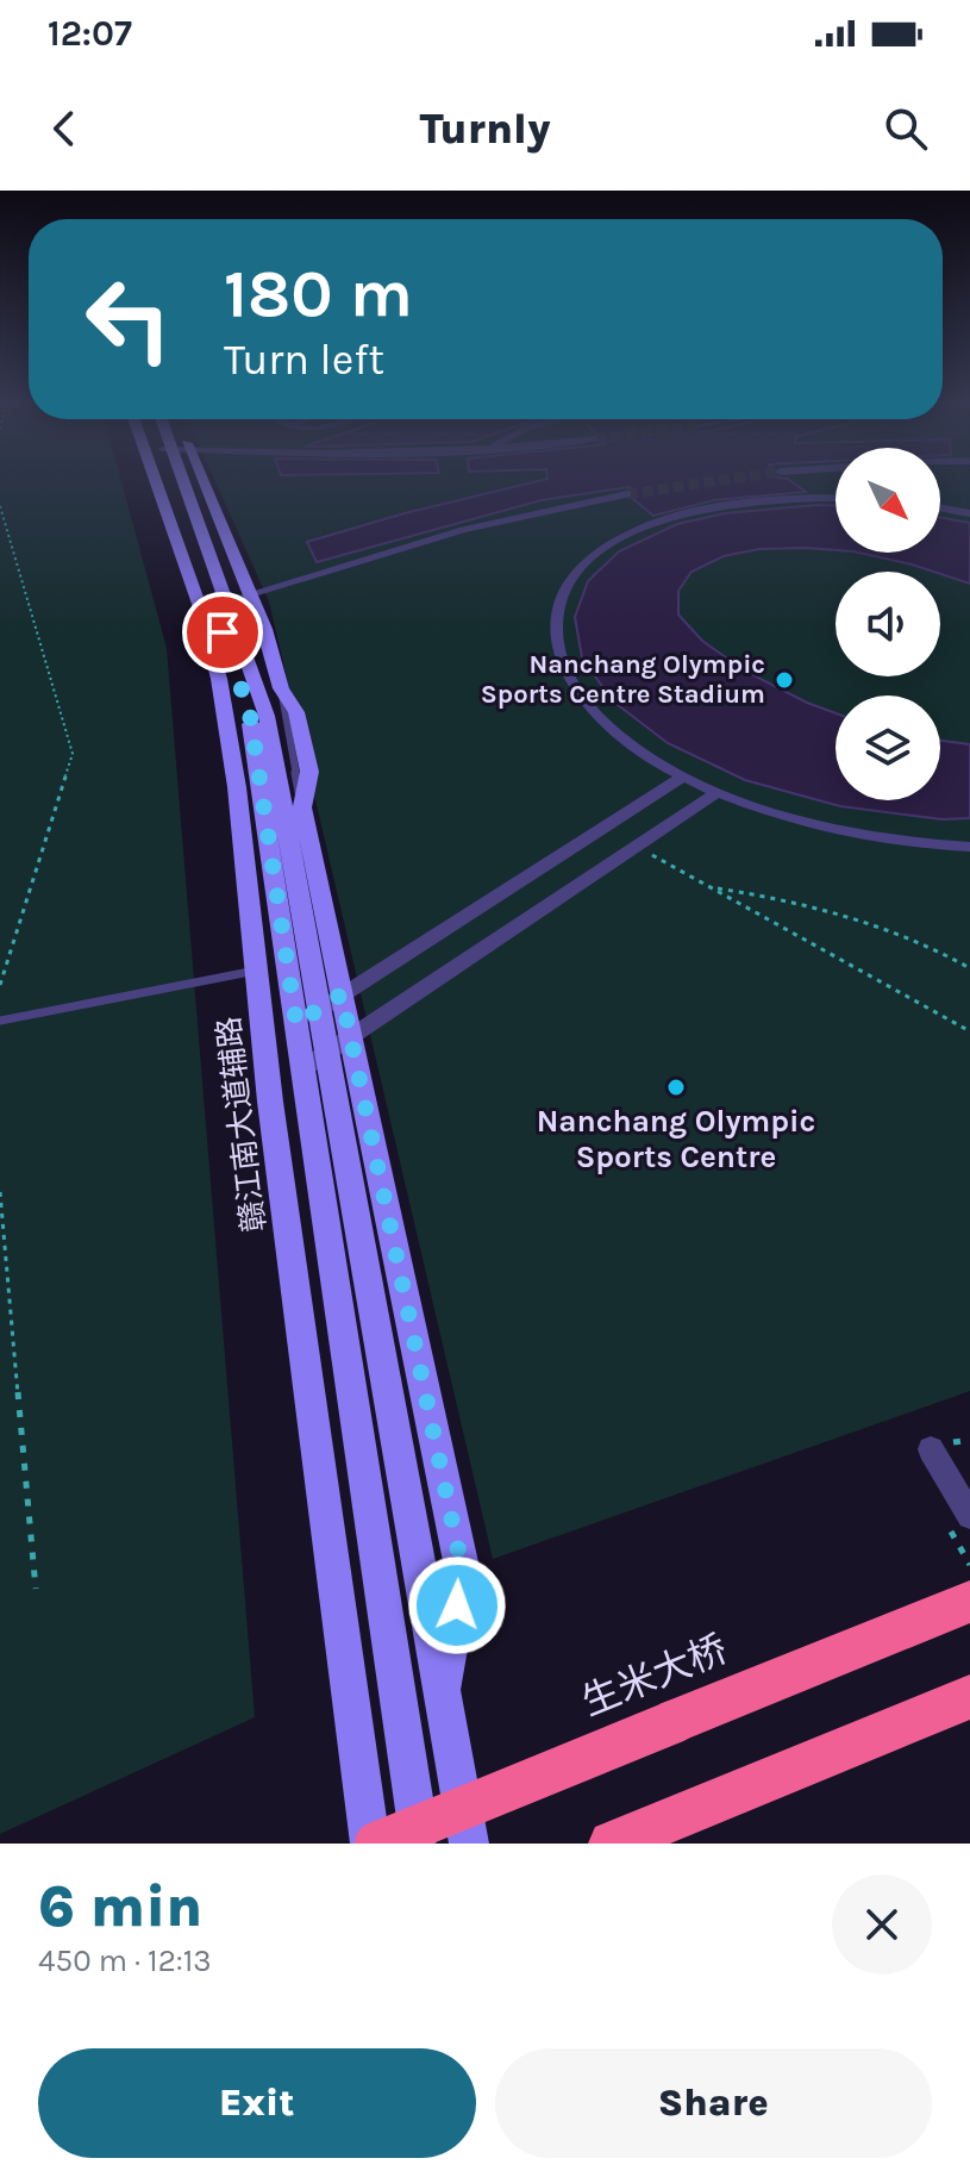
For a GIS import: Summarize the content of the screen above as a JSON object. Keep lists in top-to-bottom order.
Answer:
{
  "streets": {
    "highway": ["生米大桥"],
    "street": ["赣江南大道辅路"]
  },
  "crossings": [
    ["赣江南大道辅路", "生米大桥"]
  ],
  "places": ["Nanchang Olympic Sports Centre Stadium", "Nanchang Olympic Sports Centre"],
  "north": "bottom right",
  "page": {
    "status": "12:07",
    "header": "Turnly",
    "turn": ["180 m", "Turn left"],
    "heading": ["6 min", "450 m · 12:13"],
    "buttons": ["Exit", "Share"]
  }
}
